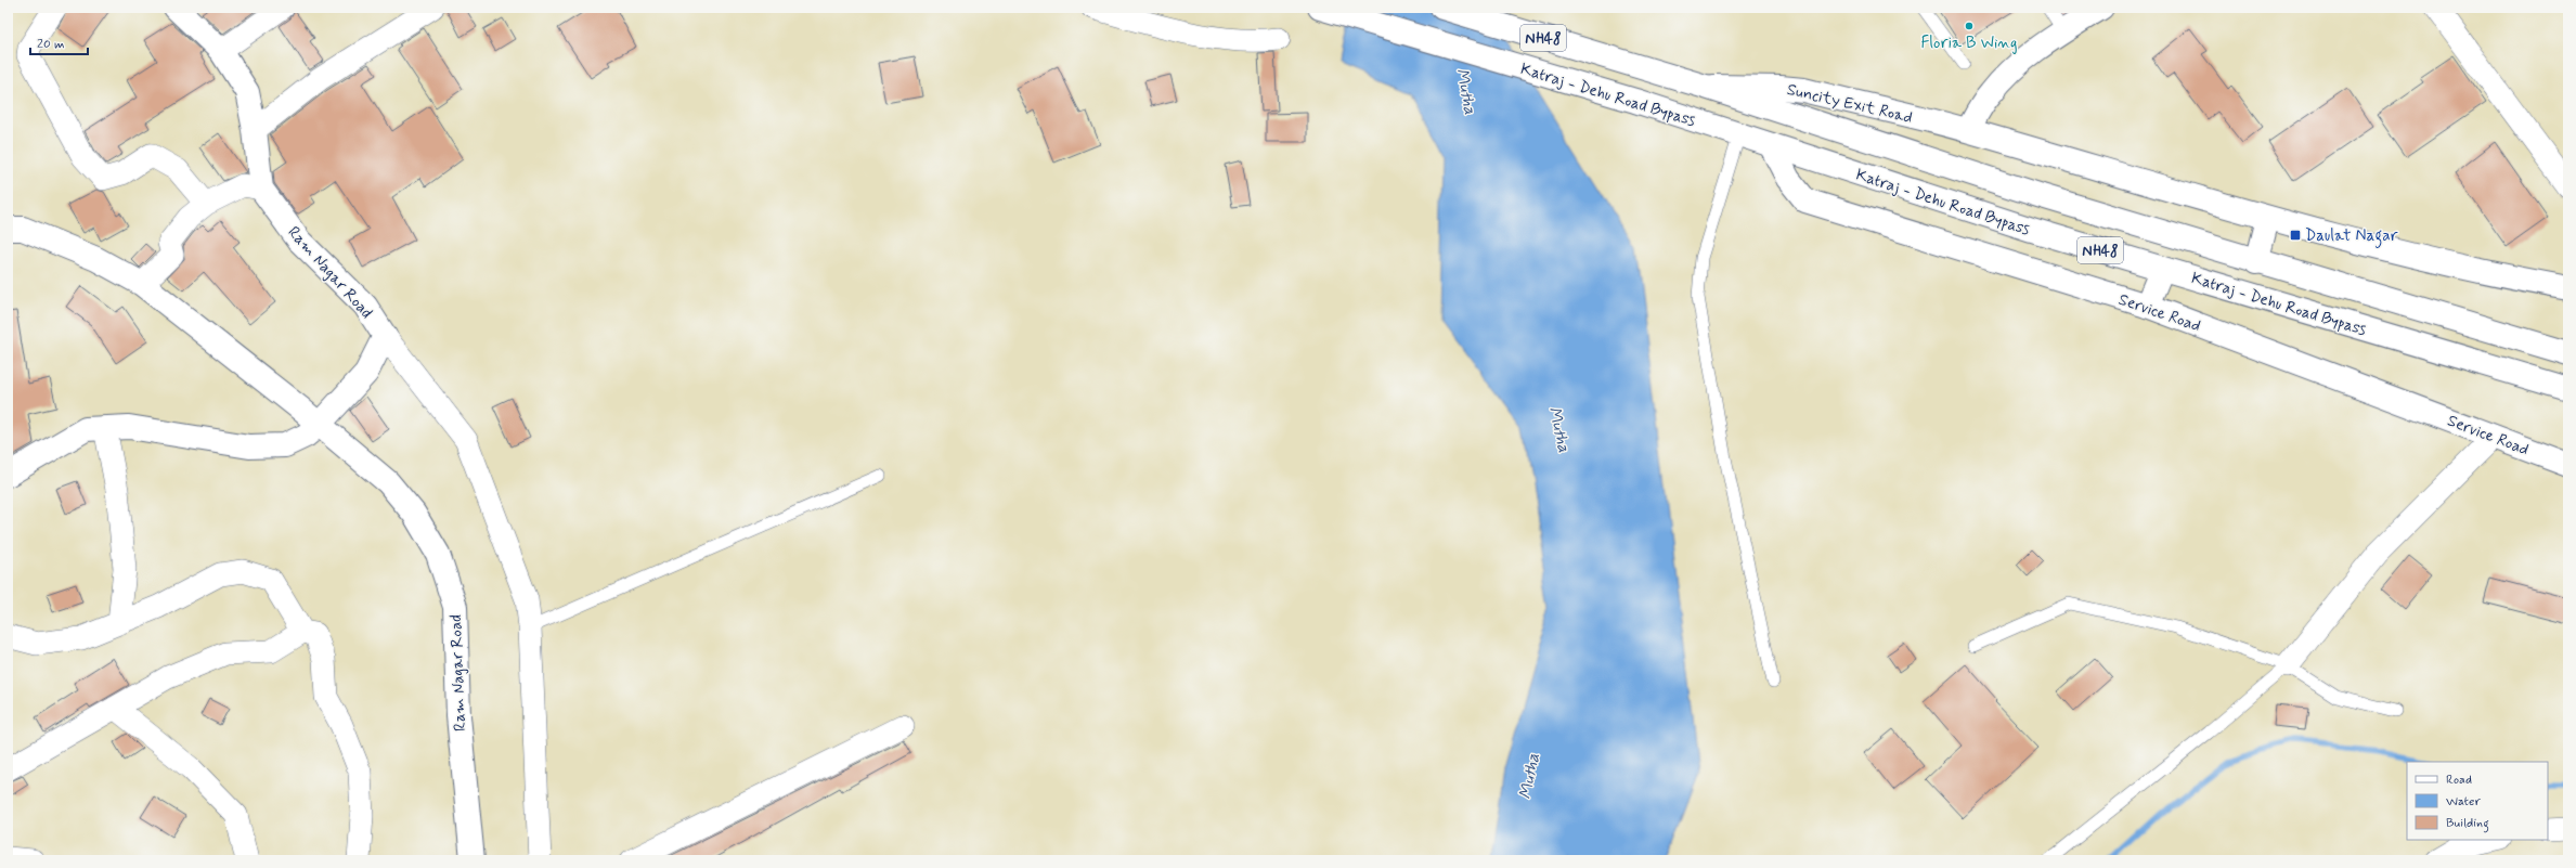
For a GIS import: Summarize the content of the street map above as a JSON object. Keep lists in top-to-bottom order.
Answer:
{
  "streets": {
    "main road": [
      "NH48",
      "Katraj - Dehu Road Bypass",
      "Suncity Exit Road",
      "Ram Nagar Road",
      "Service Road"
    ]
  },
  "crossings": [
    ["Katraj - Dehu Road Bypass", "Suncity Exit Road"],
    ["Katraj - Dehu Road Bypass", "Service Road"]
  ],
  "water": ["Mutha"],
  "places": {
    "other": ["Floria B Wing"],
    "transit": ["Daulat Nagar"]
  },
  "legend": ["Road", "Water", "Building"],
  "scale_bar": "20 m"
}
